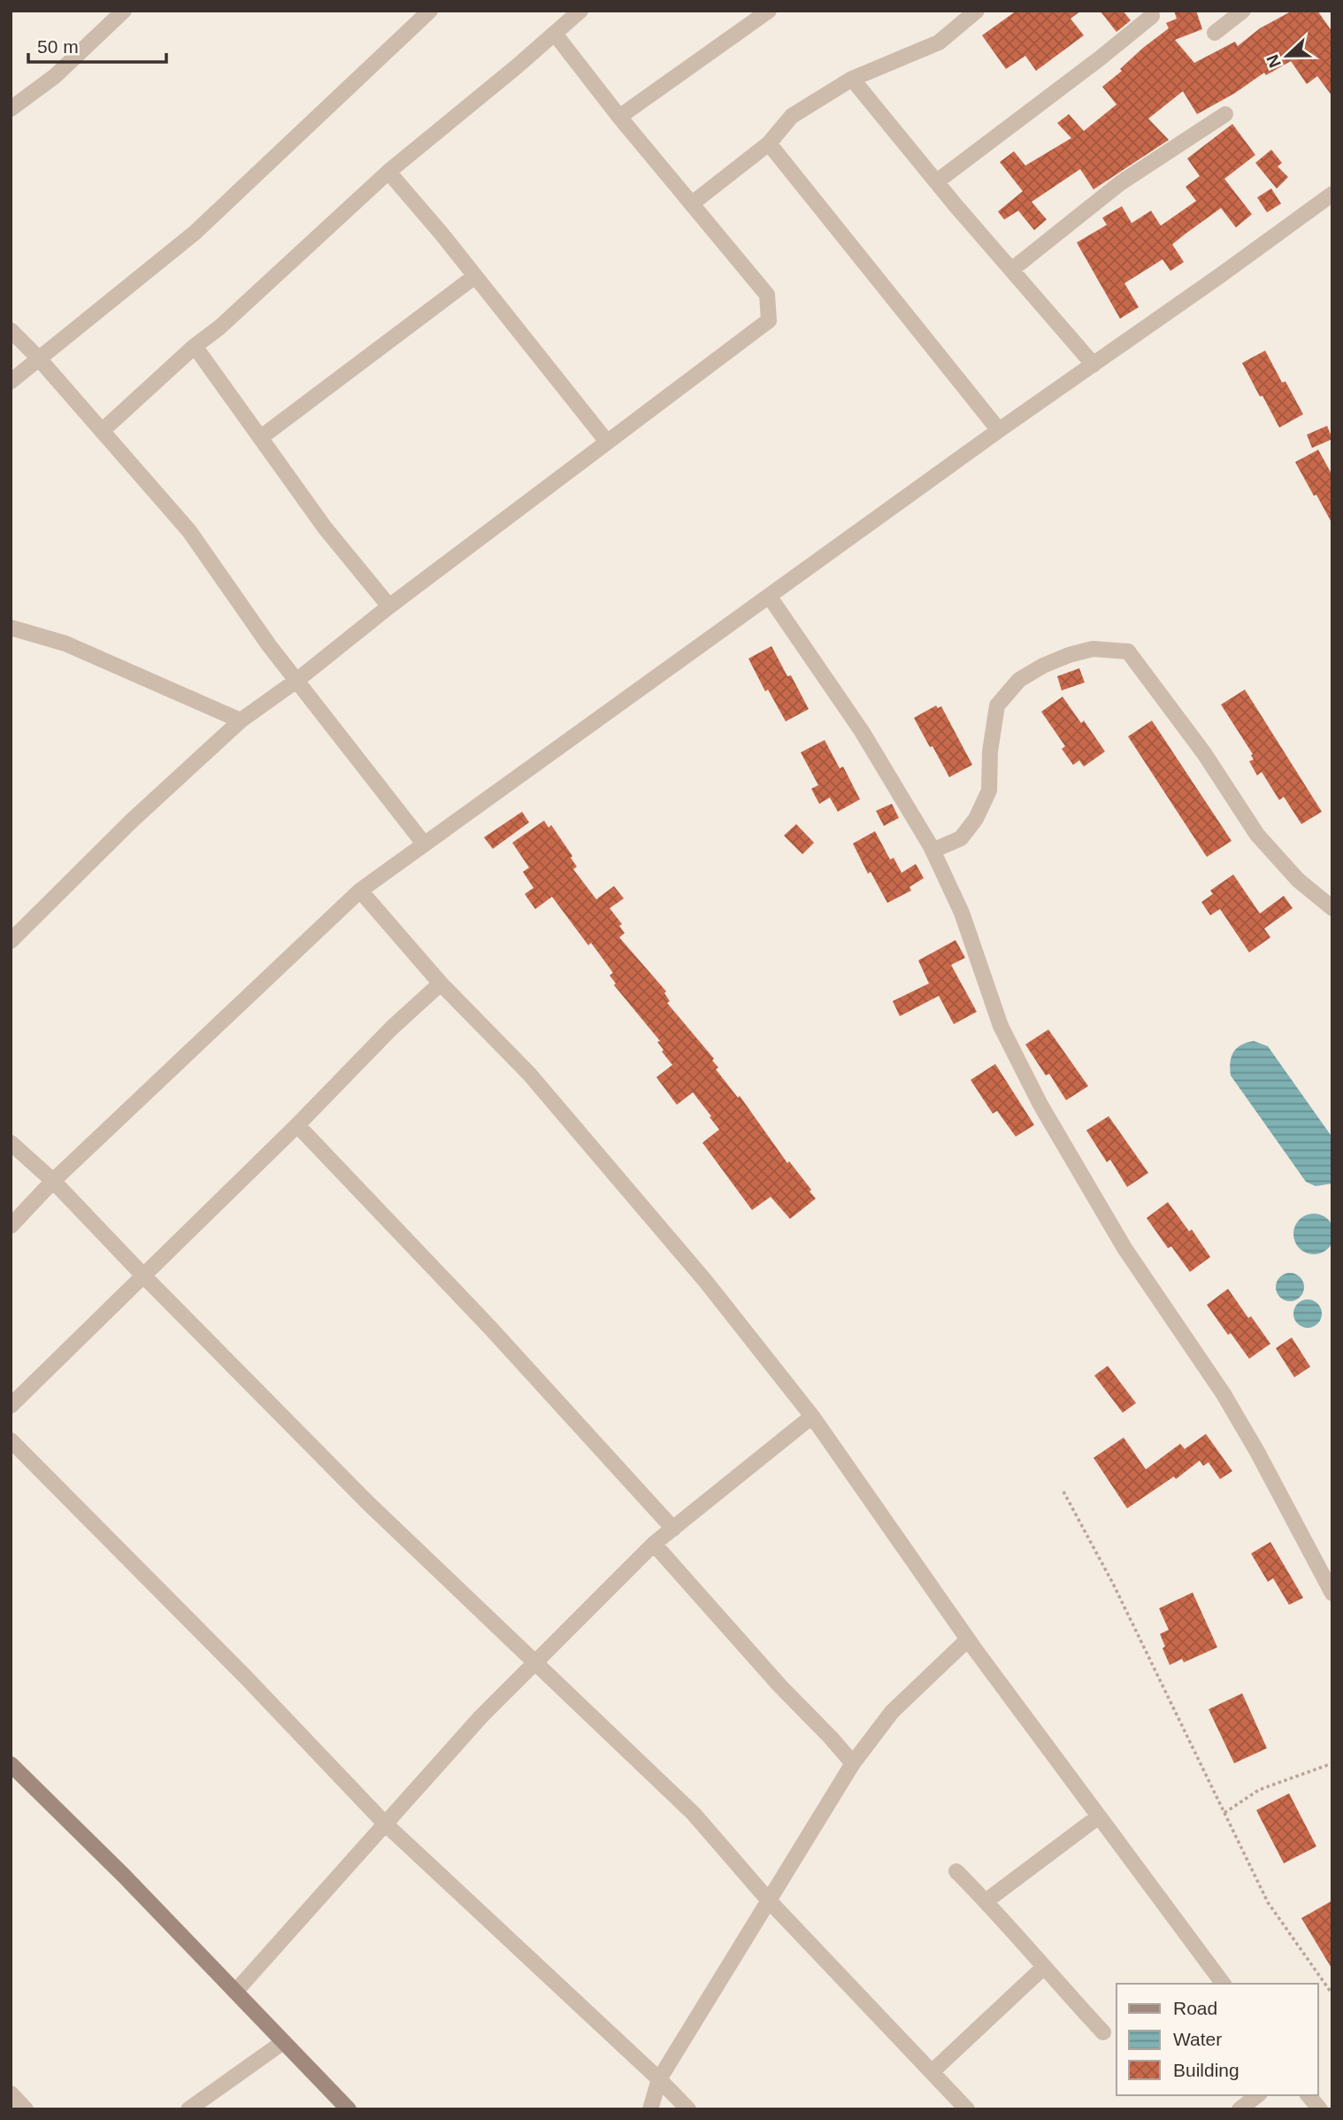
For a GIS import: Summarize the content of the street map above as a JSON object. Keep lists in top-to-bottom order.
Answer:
{
  "legend": ["Road", "Water", "Building"],
  "scale_bar": "50 m",
  "north": "left"
}
